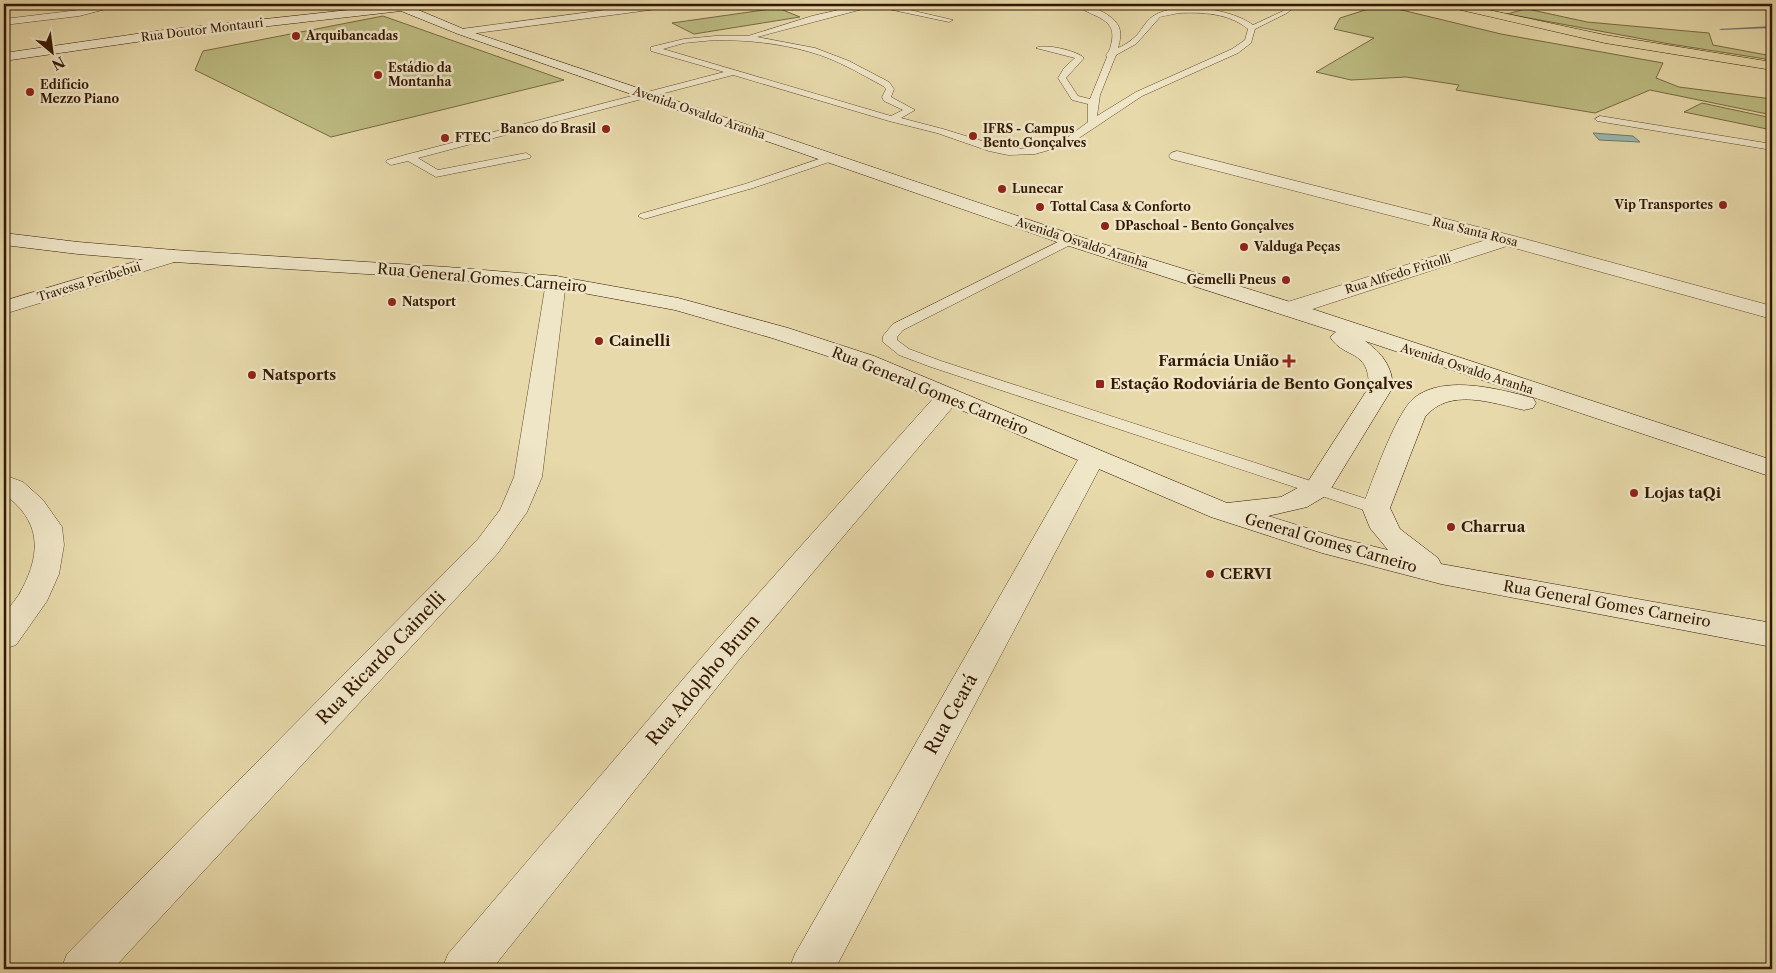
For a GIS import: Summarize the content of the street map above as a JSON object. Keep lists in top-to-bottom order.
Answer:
{
  "streets": {
    "main road": [
      "Rua Doutor Montauri",
      "Avenida Osvaldo Aranha",
      "Rua Santa Rosa",
      "Rua Alfredo Fritolli",
      "Rua General Gomes Carneiro",
      "Travessa Peribebui",
      "General Gomes Carneiro",
      "Rua Ricardo Cainelli",
      "Rua Adolpho Brum",
      "Rua Ceará"
    ]
  },
  "crossings": [
    ["Rua Doutor Montauri", "Avenida Osvaldo Aranha"],
    ["Avenida Osvaldo Aranha", "Rua Alfredo Fritolli"],
    ["Rua Santa Rosa", "Rua Alfredo Fritolli"],
    ["Rua General Gomes Carneiro", "Travessa Peribebui"],
    ["Rua General Gomes Carneiro", "General Gomes Carneiro"],
    ["Rua General Gomes Carneiro", "Rua Ricardo Cainelli"],
    ["Rua General Gomes Carneiro", "Rua Adolpho Brum"],
    ["Rua General Gomes Carneiro", "Rua Ceará"]
  ],
  "places": {
    "other": [
      "Arquibancadas",
      "Estádio da Montanha",
      "Edifício Mezzo Piano",
      "Banco do Brasil",
      "IFRS - Campus Bento Gonçalves",
      "FTEC",
      "Lunecar",
      "Vip Transportes",
      "Tottal Casa & Conforto",
      "DPaschoal - Bento Gonçalves",
      "Valduga Peças",
      "Gemelli Pneus",
      "Natsport",
      "Cainelli",
      "Natsports",
      "Lojas taQi",
      "Charrua",
      "CERVI"
    ],
    "health": ["Farmácia União"],
    "transit": ["Estação Rodoviária de Bento Gonçalves"]
  },
  "north": "bottom right"
}
